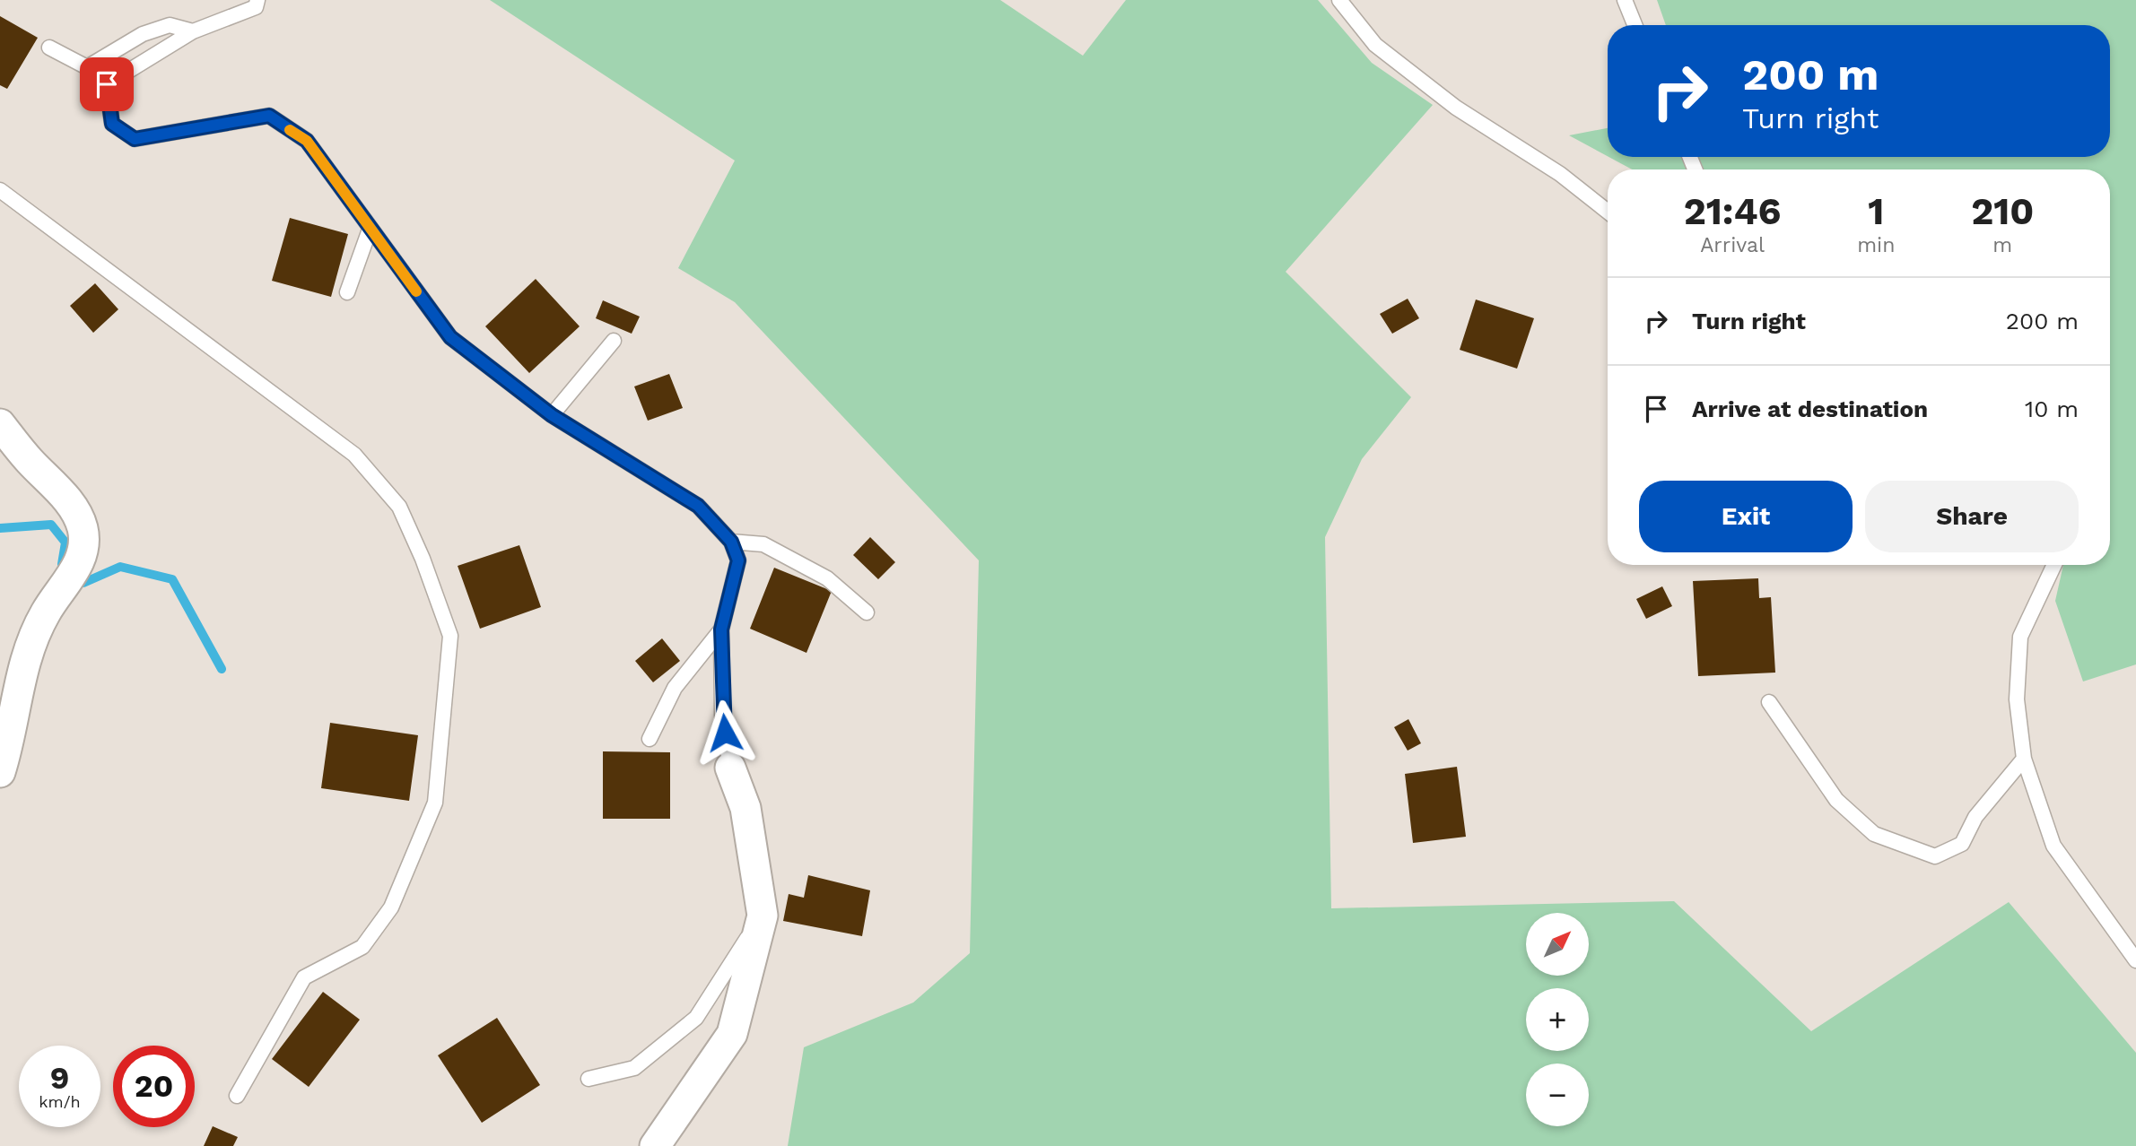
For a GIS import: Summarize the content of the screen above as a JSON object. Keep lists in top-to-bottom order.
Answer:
{
  "north": "top right",
  "page": {
    "turn": ["200 m", "Turn right"],
    "eta": [
      "21:46",
      "Arrival",
      "1",
      "min",
      "210",
      "m"
    ],
    "list": [
      {
        "name": "Turn right",
        "value": "200 m"
      },
      {
        "name": "Arrive at destination",
        "value": "10 m"
      }
    ],
    "buttons": ["Exit", "Share"],
    "map_buttons": ["+", "−"],
    "speed": "9 km/h",
    "limit": "20"
  }
}
